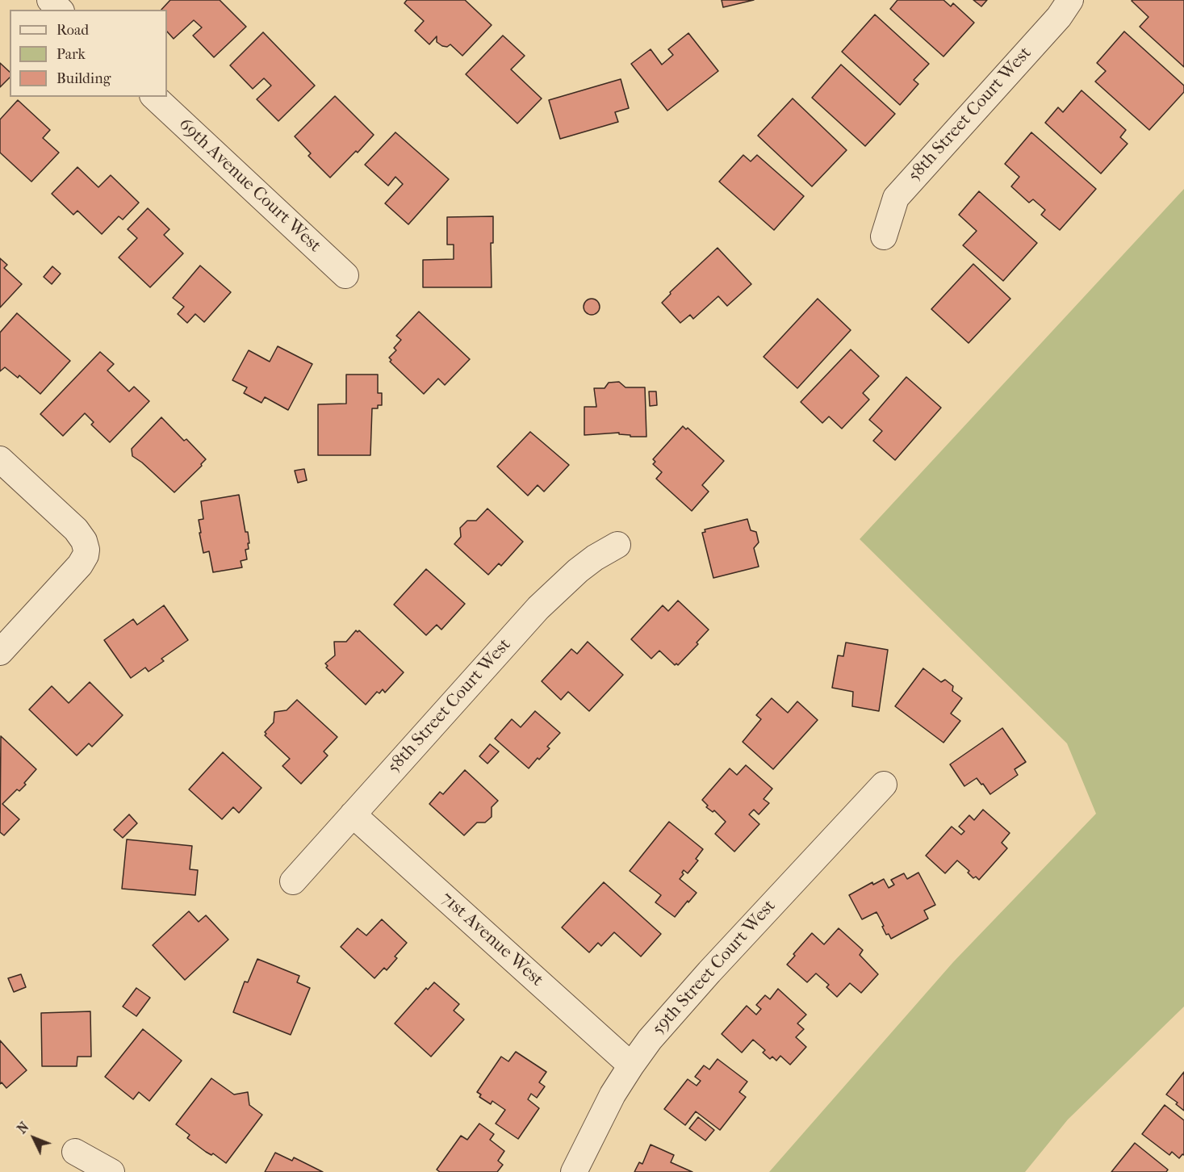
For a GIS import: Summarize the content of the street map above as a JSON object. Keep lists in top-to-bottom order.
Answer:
{
  "streets": {
    "street": [
      "58th Street Court West",
      "69th Avenue Court West",
      "71st Avenue West",
      "59th Street Court West"
    ]
  },
  "crossings": [
    ["58th Street Court West", "71st Avenue West"],
    ["71st Avenue West", "59th Street Court West"]
  ],
  "legend": ["Road", "Park", "Building"],
  "north": "top left"
}
